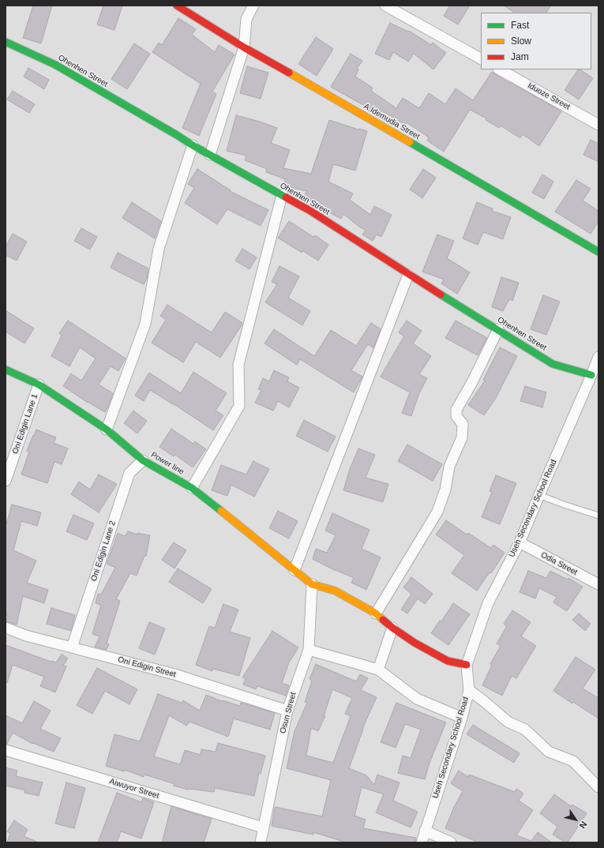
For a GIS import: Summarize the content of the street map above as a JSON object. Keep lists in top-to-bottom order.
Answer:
{
  "streets": {
    "street": [
      "Ohenhen Street",
      "Iduoze Street",
      "A.Idemudia Street",
      "Oni Edigin Lane 1",
      "Power line",
      "Useh Secondary School Road",
      "Oni Edigin Lane 2",
      "Odia Street",
      "Oni Edigin Street",
      "Osun Street",
      "Aiwuyor Street"
    ]
  },
  "crossings": [
    ["Ohenhen Street", "Useh Secondary School Road"],
    ["Oni Edigin Lane 1", "Power line"],
    ["Power line", "Oni Edigin Lane 2"],
    ["Power line", "Osun Street"],
    ["Useh Secondary School Road", "Odia Street"],
    ["Oni Edigin Lane 2", "Oni Edigin Street"],
    ["Oni Edigin Street", "Osun Street"],
    ["Osun Street", "Aiwuyor Street"]
  ],
  "legend": ["Fast", "Slow", "Jam"],
  "north": "bottom right"
}
